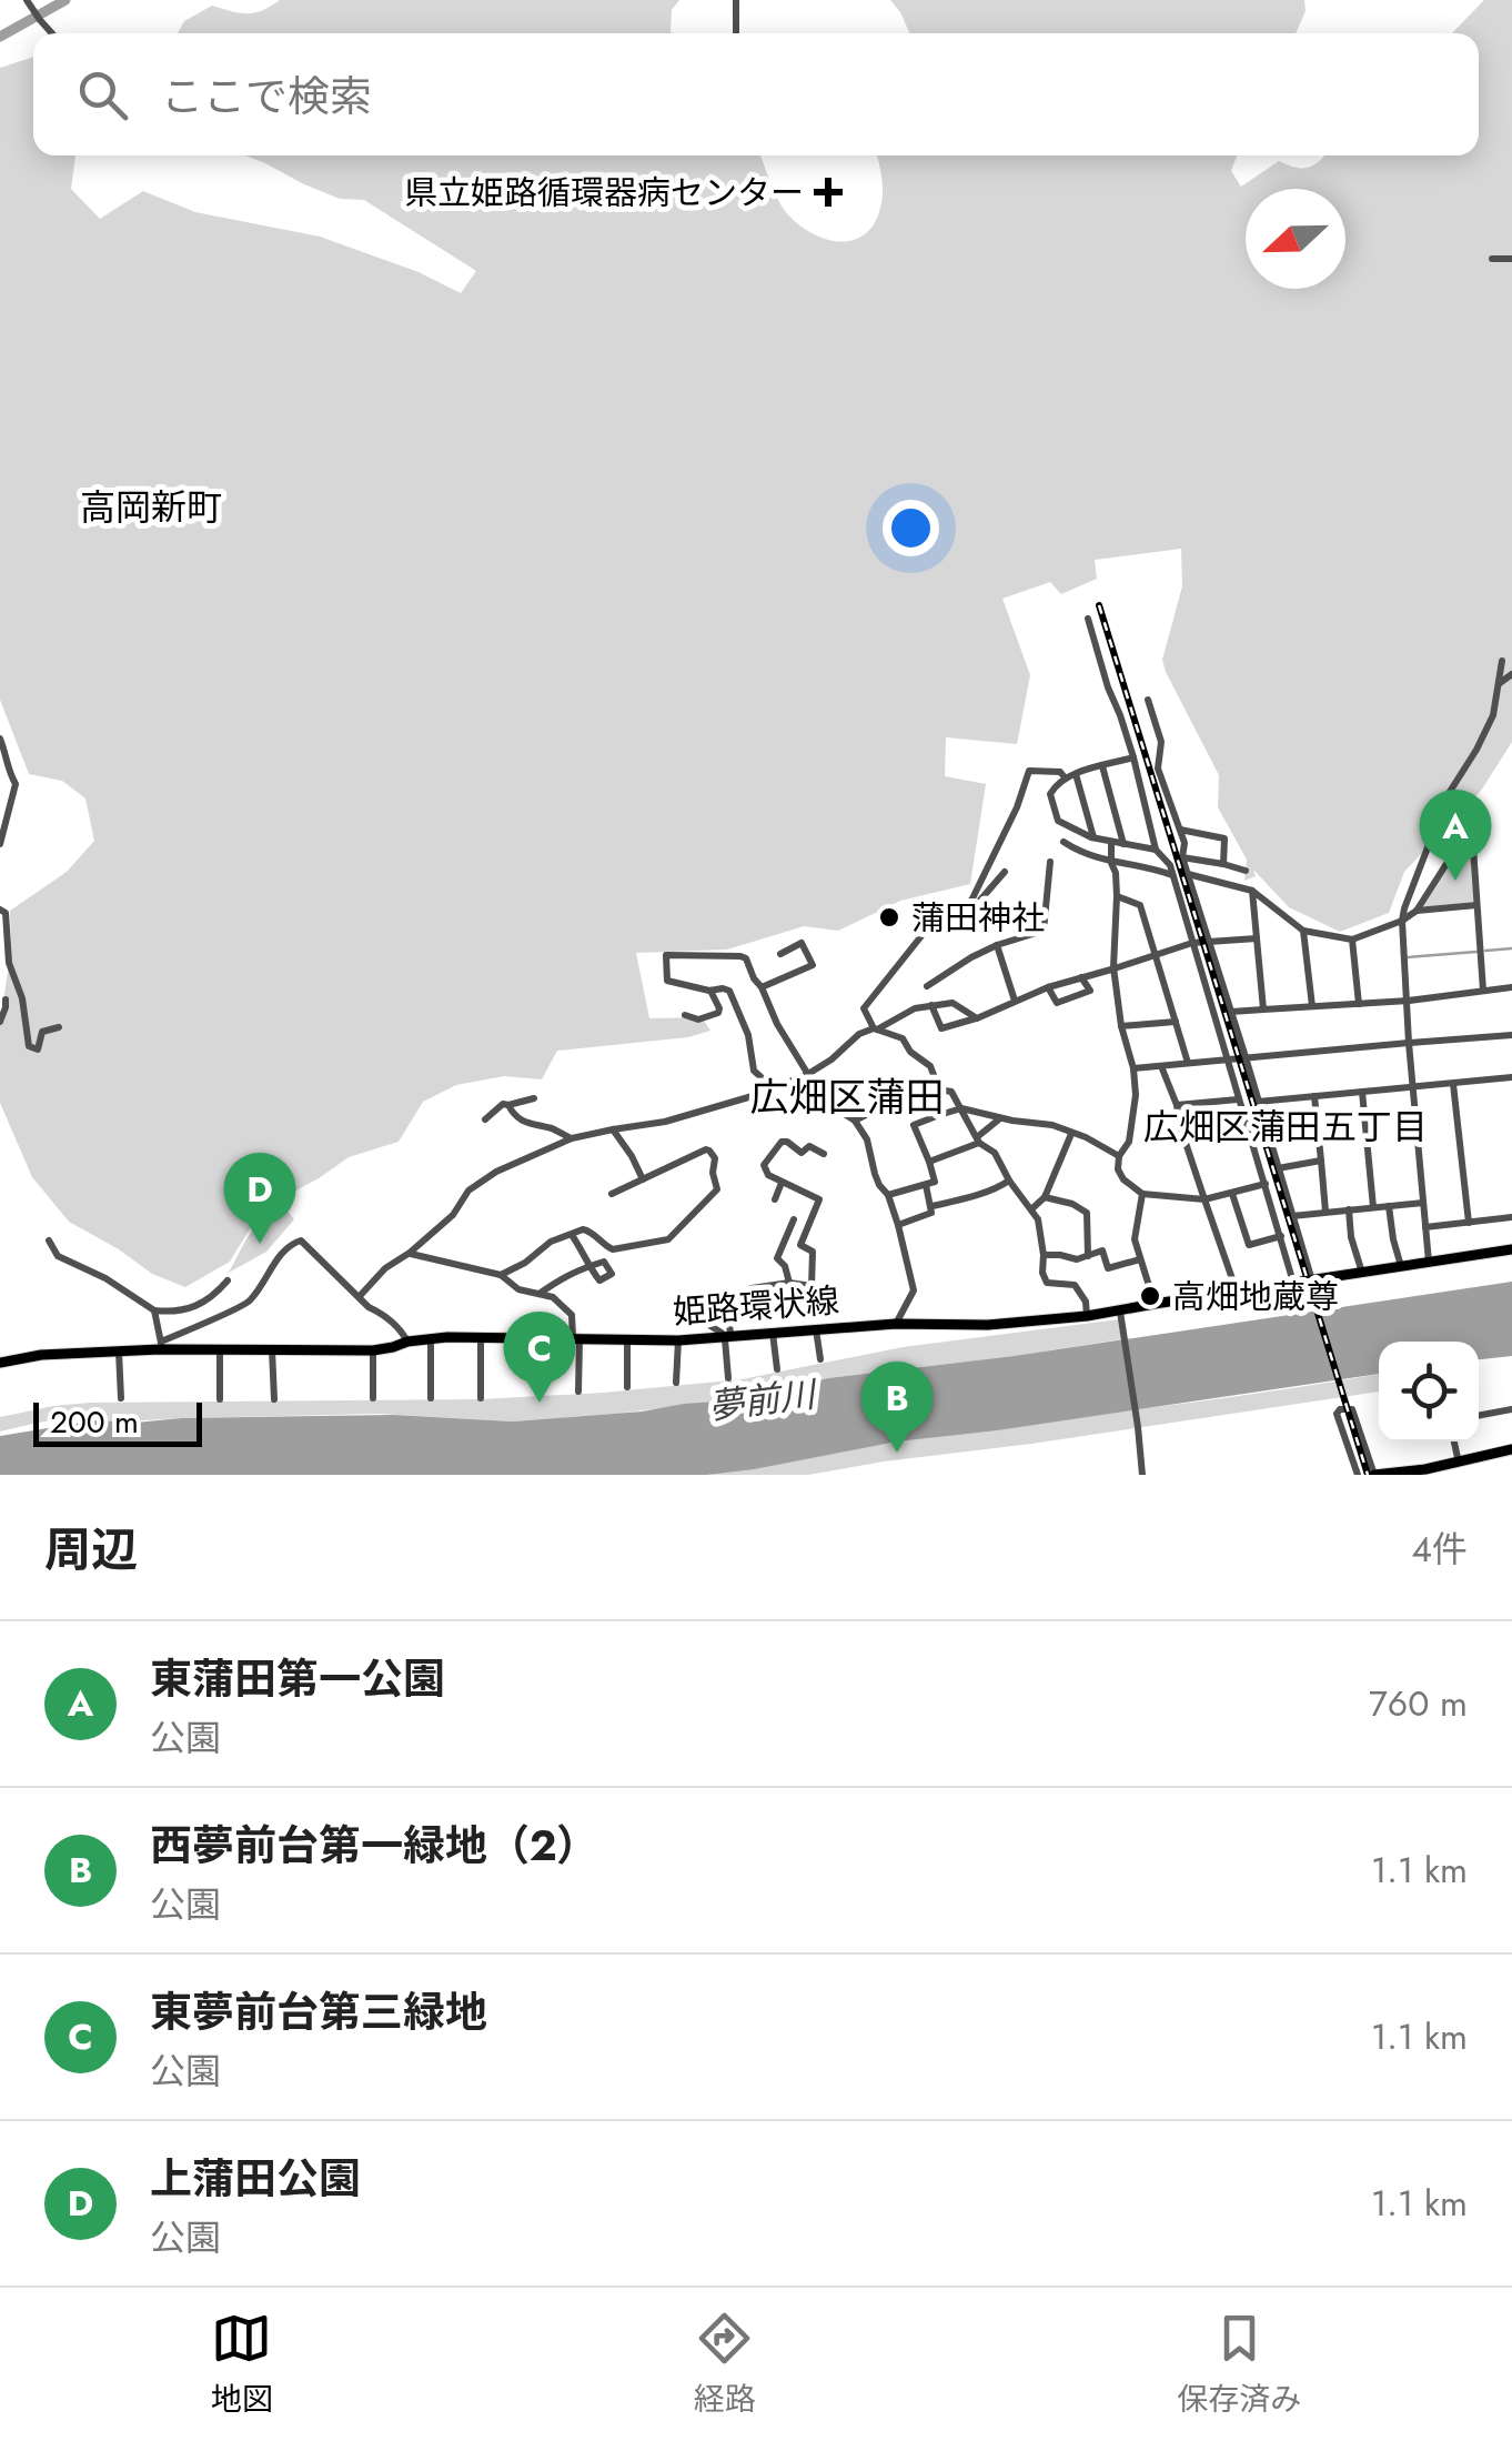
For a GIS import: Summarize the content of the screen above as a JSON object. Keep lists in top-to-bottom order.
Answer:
{
  "streets": {
    "main road": ["姫路環状線"]
  },
  "districts": ["高岡新町", "広畑区蒲田", "広畑区蒲田五丁目"],
  "water": ["夢前川"],
  "places": {
    "health": ["県立姫路循環器病センター"],
    "other": ["蒲田神社", "高畑地蔵尊"]
  },
  "scale_bar": "200 m",
  "north": "left",
  "page": {
    "search": "ここで検索",
    "pins": [
      "A",
      "D",
      "C",
      "B"
    ],
    "scale": "200 m",
    "heading": ["周辺", "4件"],
    "list": [
      {
        "mark": "A",
        "name": "東蒲田第一公園",
        "note": "公園",
        "value": "760 m"
      },
      {
        "mark": "B",
        "name": "西夢前台第一緑地（２）",
        "note": "公園",
        "value": "1.1 km"
      },
      {
        "mark": "C",
        "name": "東夢前台第三緑地",
        "note": "公園",
        "value": "1.1 km"
      },
      {
        "mark": "D",
        "name": "上蒲田公園",
        "note": "公園",
        "value": "1.1 km"
      }
    ],
    "nav": ["地図", "経路", "保存済み"]
  }
}
